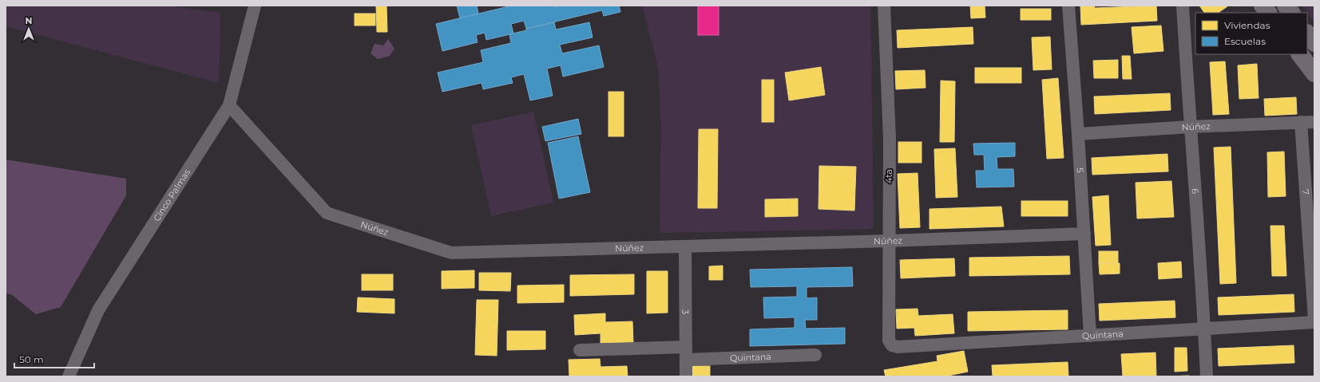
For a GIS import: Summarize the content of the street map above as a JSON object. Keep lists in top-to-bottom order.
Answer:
{
  "streets": {
    "street": [
      "Núñez",
      "5",
      "4ta",
      "6",
      "7",
      "Cinco Palmas",
      "3",
      "Quintana"
    ]
  },
  "crossings": [
    ["Núñez", "5"],
    ["Núñez", "4ta"],
    ["Núñez", "6"],
    ["Núñez", "7"],
    ["Núñez", "Cinco Palmas"],
    ["Núñez", "3"],
    ["5", "Quintana"],
    ["4ta", "Quintana"],
    ["6", "Quintana"],
    ["3", "Quintana"]
  ],
  "legend": ["Viviendas", "Escuelas"],
  "scale_bar": "50 m",
  "north": "top"
}
